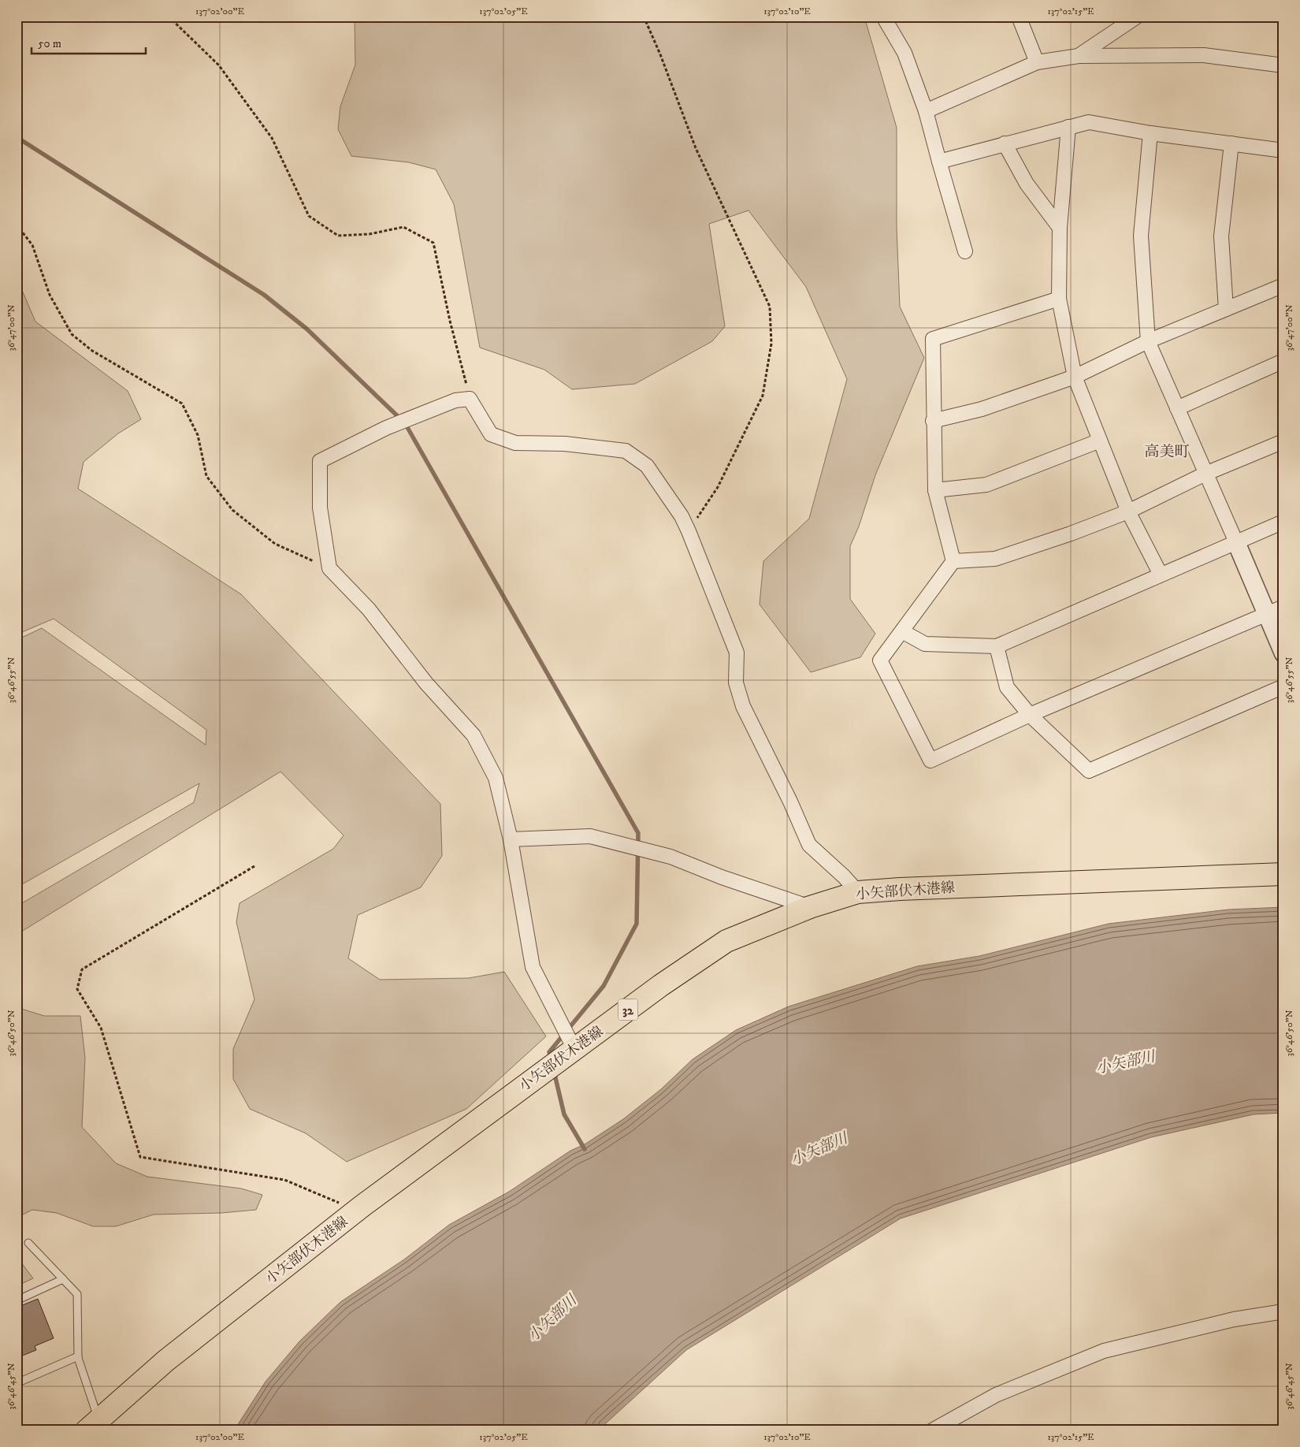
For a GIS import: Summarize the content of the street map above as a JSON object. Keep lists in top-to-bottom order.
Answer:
{
  "streets": {
    "main road": ["小矢部伏木港線", "32"]
  },
  "districts": ["高美町"],
  "water": ["小矢部川"],
  "scale_bar": "50 m",
  "coordinates": [
    "137°02'00\"E",
    "137°02'05\"E",
    "137°02'10\"E",
    "137°02'15\"E",
    "36°47'00\"N",
    "36°46'55\"N",
    "36°46'50\"N",
    "36°46'45\"N"
  ]
}
